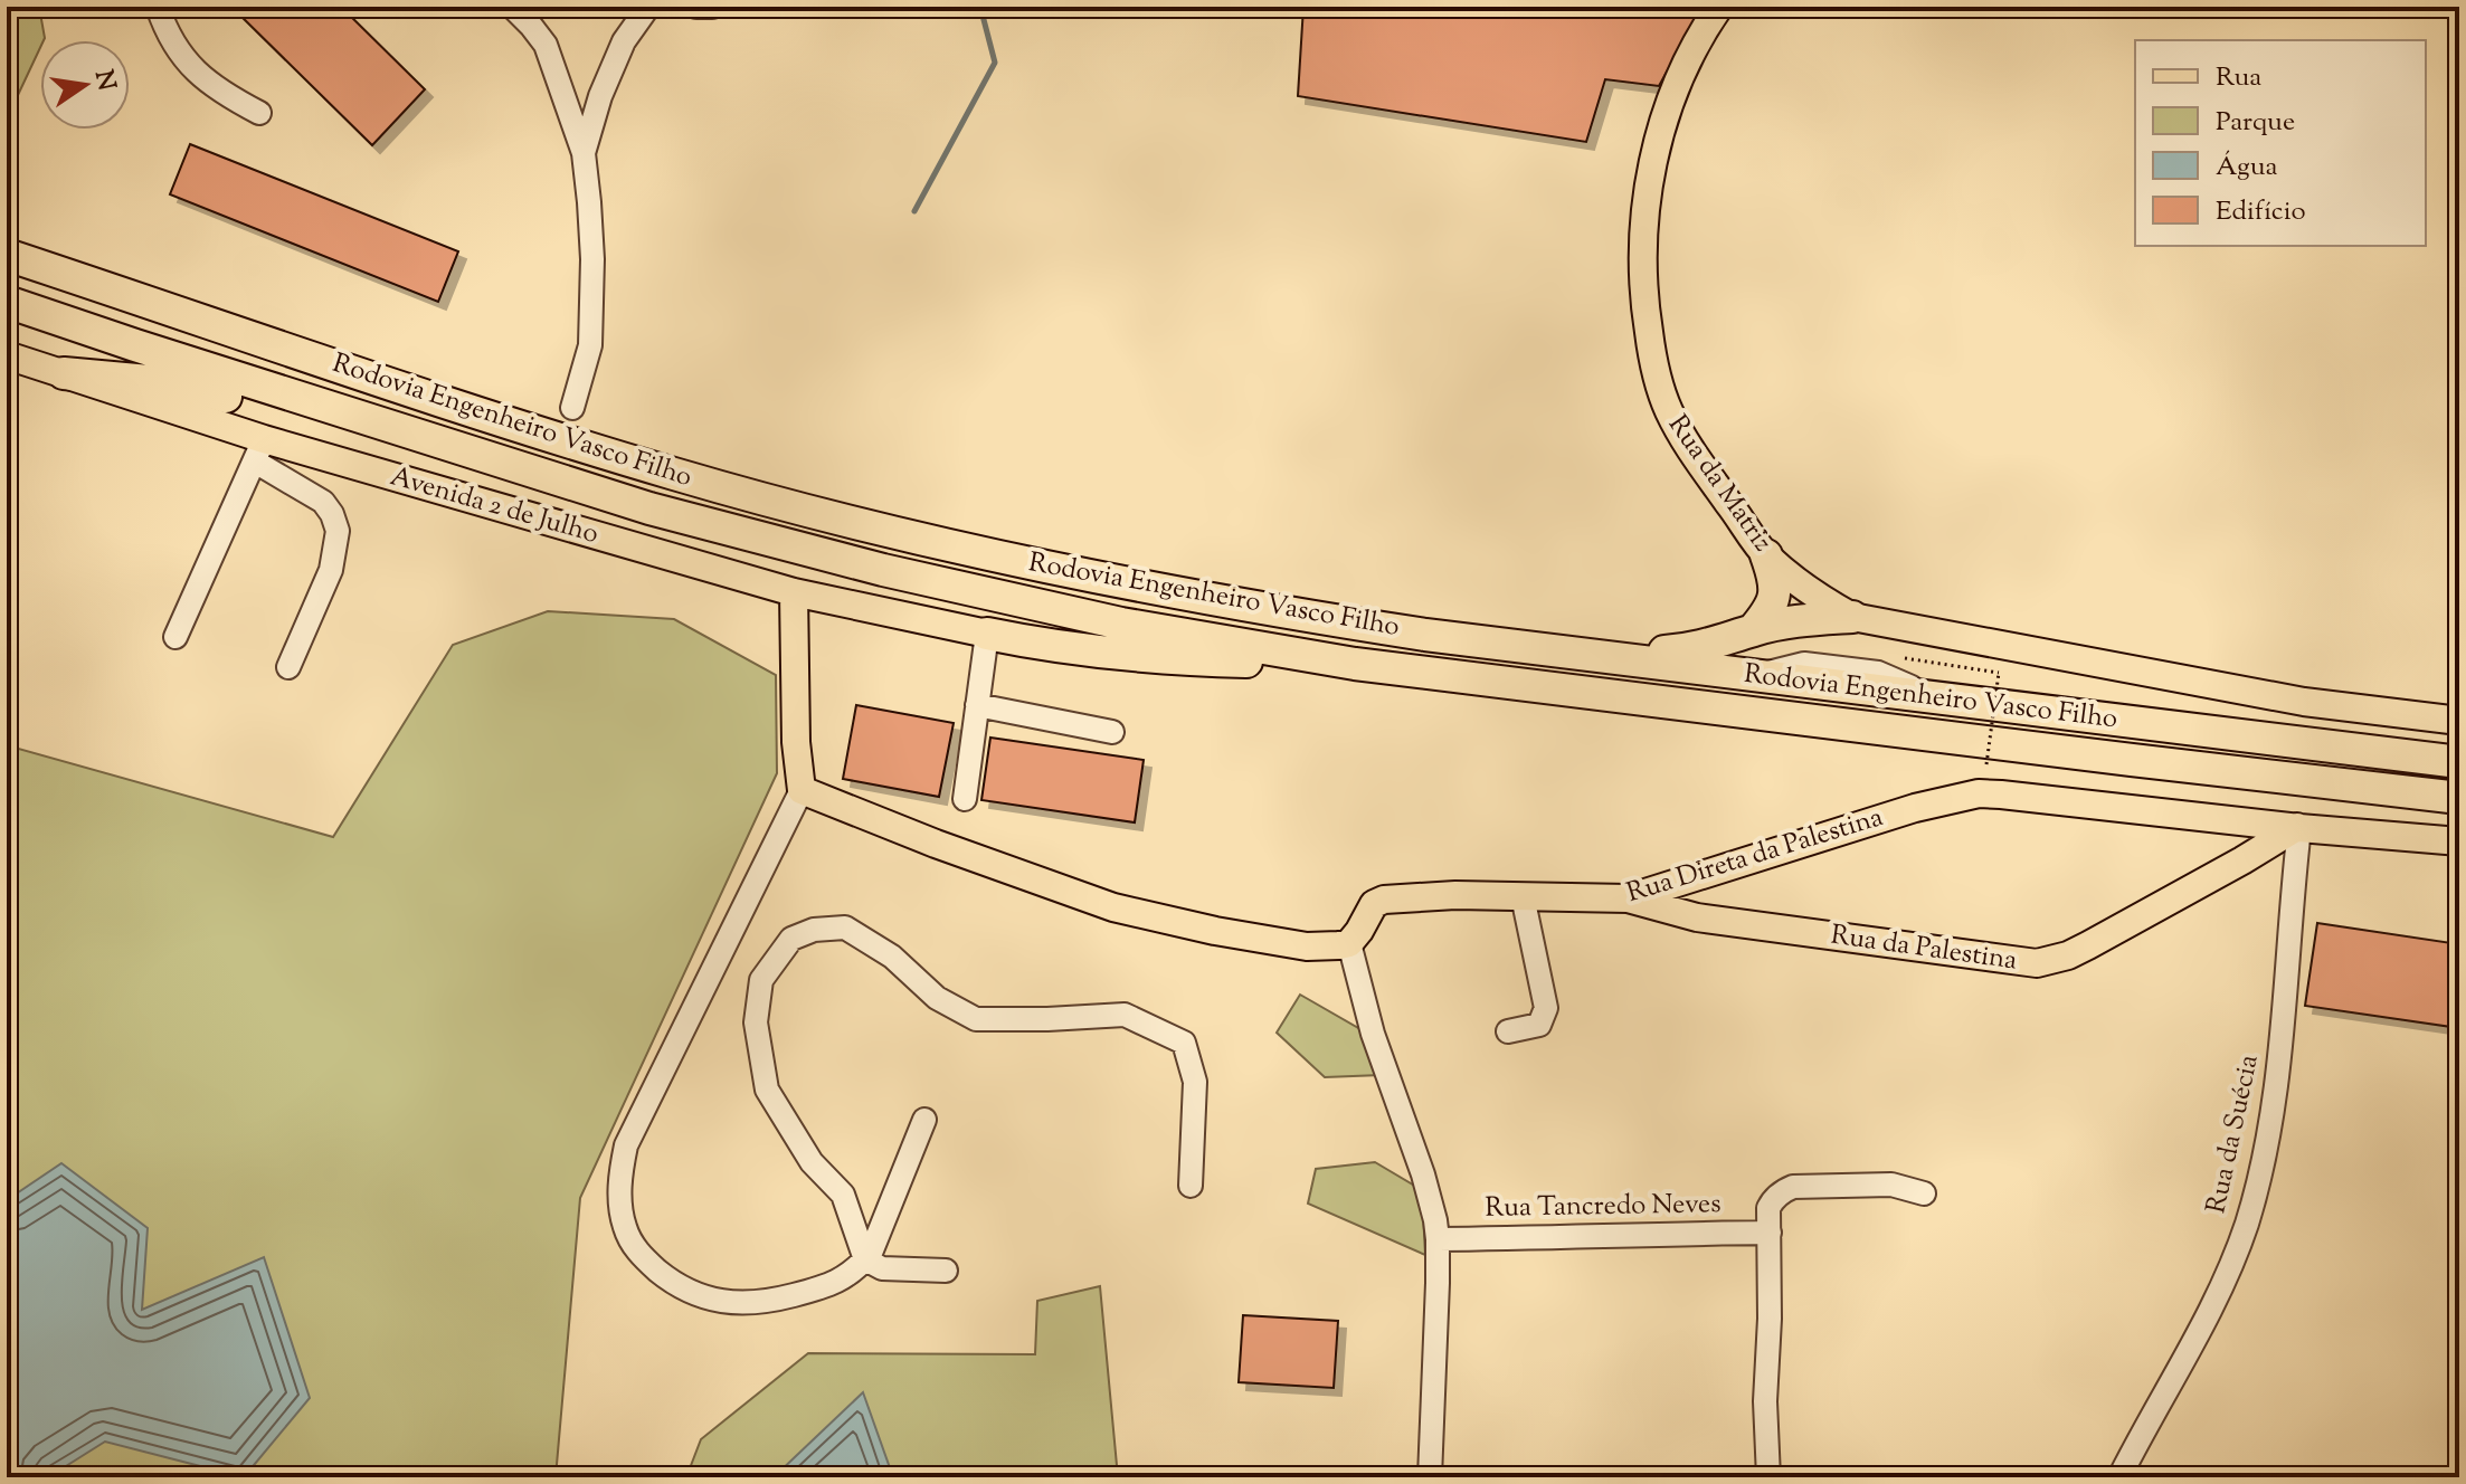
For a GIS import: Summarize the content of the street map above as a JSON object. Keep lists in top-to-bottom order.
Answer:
{
  "streets": {
    "highway": ["Rodovia Engenheiro Vasco Filho"],
    "main road": [
      "Rua da Matriz",
      "Avenida 2 de Julho",
      "Rua Direta da Palestina",
      "Rua da Palestina"
    ],
    "street": ["Rua da Suécia", "Rua Tancredo Neves"]
  },
  "crossings": [
    ["Rua Direta da Palestina", "Rua da Palestina"],
    ["Rua Direta da Palestina", "Rua da Suécia"],
    ["Rua da Palestina", "Rua da Suécia"]
  ],
  "legend": [
    "Rua",
    "Parque",
    "Água",
    "Edifício"
  ],
  "north": "right"
}
